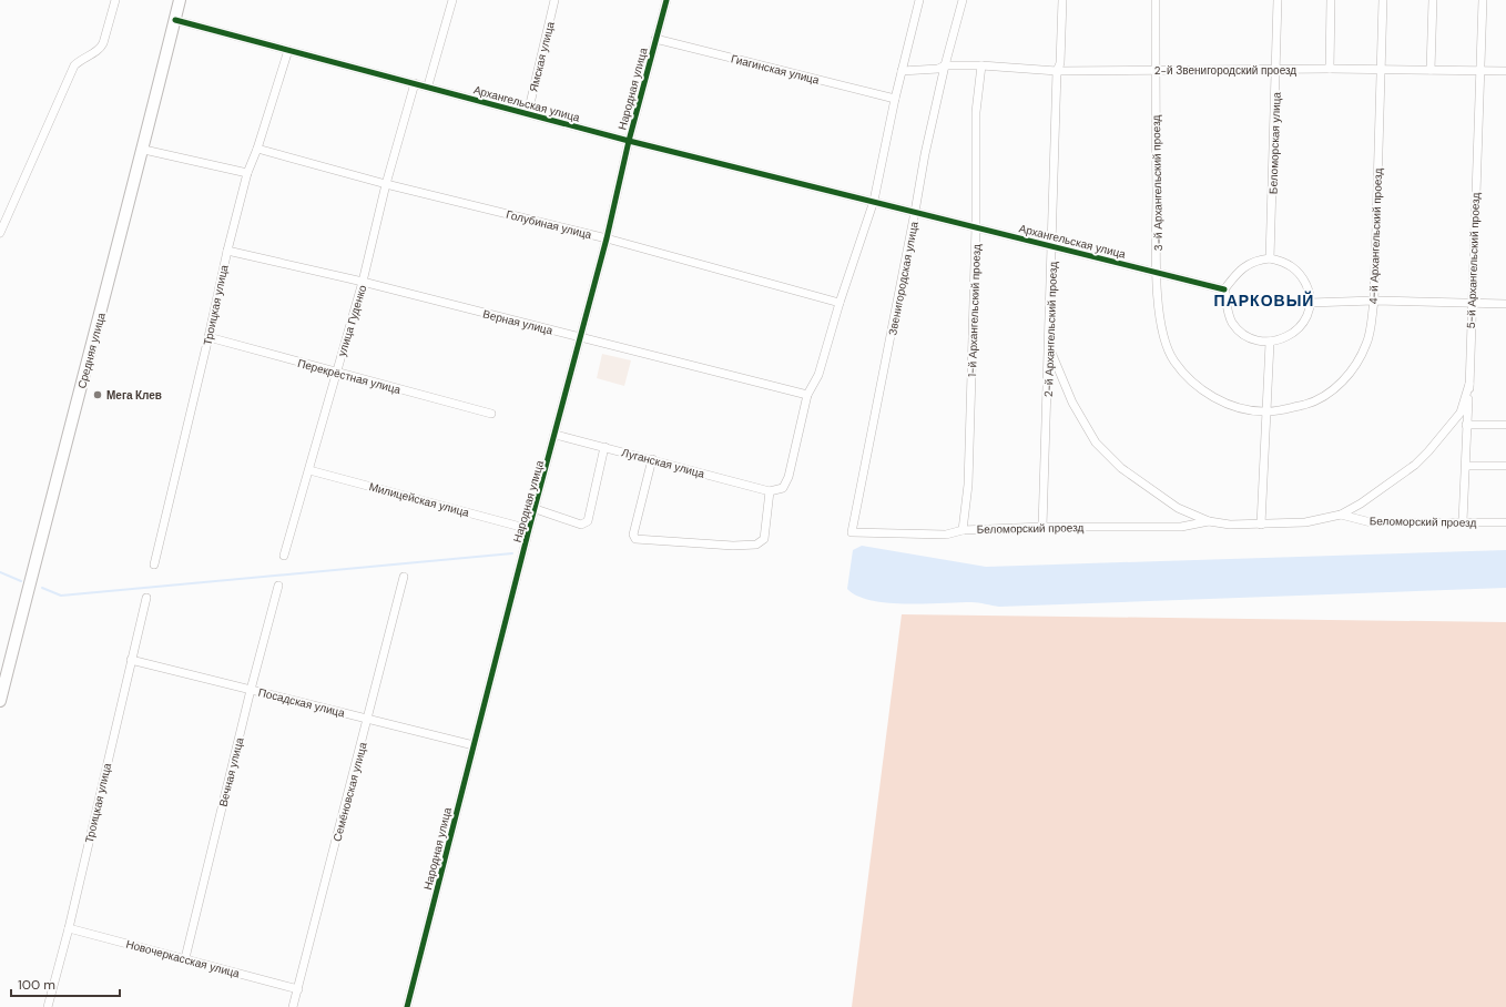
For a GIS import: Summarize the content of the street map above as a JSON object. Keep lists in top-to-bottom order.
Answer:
{
  "streets": {
    "street": [
      "Ямская улица",
      "Гиагинская улица",
      "2-й Звенигородский проезд",
      "Народная улица",
      "Архангельская улица",
      "Беломорская улица",
      "3-й Архангельский проезд",
      "Голубиная улица",
      "4-й Архангельский проезд",
      "5-й Архангельский проезд",
      "Звенигородская улица",
      "Троицкая улица",
      "1-й Архангельский проезд",
      "улица Гуденко",
      "Верная улица",
      "2-й Архангельский проезд",
      "Средняя улица",
      "Перекрёстная улица",
      "Луганская улица",
      "Милицейская улица",
      "Беломорский проезд",
      "Посадская улица",
      "Вечная улица",
      "Семёновская улица",
      "Новочеркасская улица"
    ]
  },
  "crossings": [
    ["Ямская улица", "Архангельская улица"],
    ["Гиагинская улица", "Народная улица"],
    ["2-й Звенигородский проезд", "Беломорская улица"],
    ["2-й Звенигородский проезд", "3-й Архангельский проезд"],
    ["2-й Звенигородский проезд", "4-й Архангельский проезд"],
    ["2-й Звенигородский проезд", "5-й Архангельский проезд"],
    ["2-й Звенигородский проезд", "Звенигородская улица"],
    ["2-й Звенигородский проезд", "1-й Архангельский проезд"],
    ["2-й Звенигородский проезд", "2-й Архангельский проезд"],
    ["Народная улица", "Архангельская улица"],
    ["Народная улица", "Голубиная улица"],
    ["Народная улица", "Верная улица"],
    ["Народная улица", "Луганская улица"],
    ["Народная улица", "Милицейская улица"],
    ["Народная улица", "Посадская улица"],
    ["Архангельская улица", "Беломорская улица"],
    ["Архангельская улица", "3-й Архангельский проезд"],
    ["Архангельская улица", "Звенигородская улица"],
    ["Архангельская улица", "Троицкая улица"],
    ["Архангельская улица", "1-й Архангельский проезд"],
    ["Архангельская улица", "улица Гуденко"],
    ["Архангельская улица", "2-й Архангельский проезд"],
    ["Архангельская улица", "Средняя улица"],
    ["3-й Архангельский проезд", "4-й Архангельский проезд"],
    ["Голубиная улица", "Троицкая улица"],
    ["Голубиная улица", "улица Гуденко"],
    ["5-й Архангельский проезд", "Беломорский проезд"],
    ["Звенигородская улица", "Беломорский проезд"],
    ["Троицкая улица", "Верная улица"],
    ["Троицкая улица", "Перекрёстная улица"],
    ["Троицкая улица", "Посадская улица"],
    ["Троицкая улица", "Новочеркасская улица"],
    ["1-й Архангельский проезд", "Беломорский проезд"],
    ["улица Гуденко", "Верная улица"],
    ["улица Гуденко", "Перекрёстная улица"],
    ["улица Гуденко", "Милицейская улица"],
    ["2-й Архангельский проезд", "Беломорский проезд"],
    ["Посадская улица", "Вечная улица"],
    ["Посадская улица", "Семёновская улица"],
    ["Вечная улица", "Новочеркасская улица"],
    ["Семёновская улица", "Новочеркасская улица"]
  ],
  "districts": ["ПАРКОВЫЙ"],
  "places": ["Мега Клев"],
  "scale_bar": "100 m"
}
